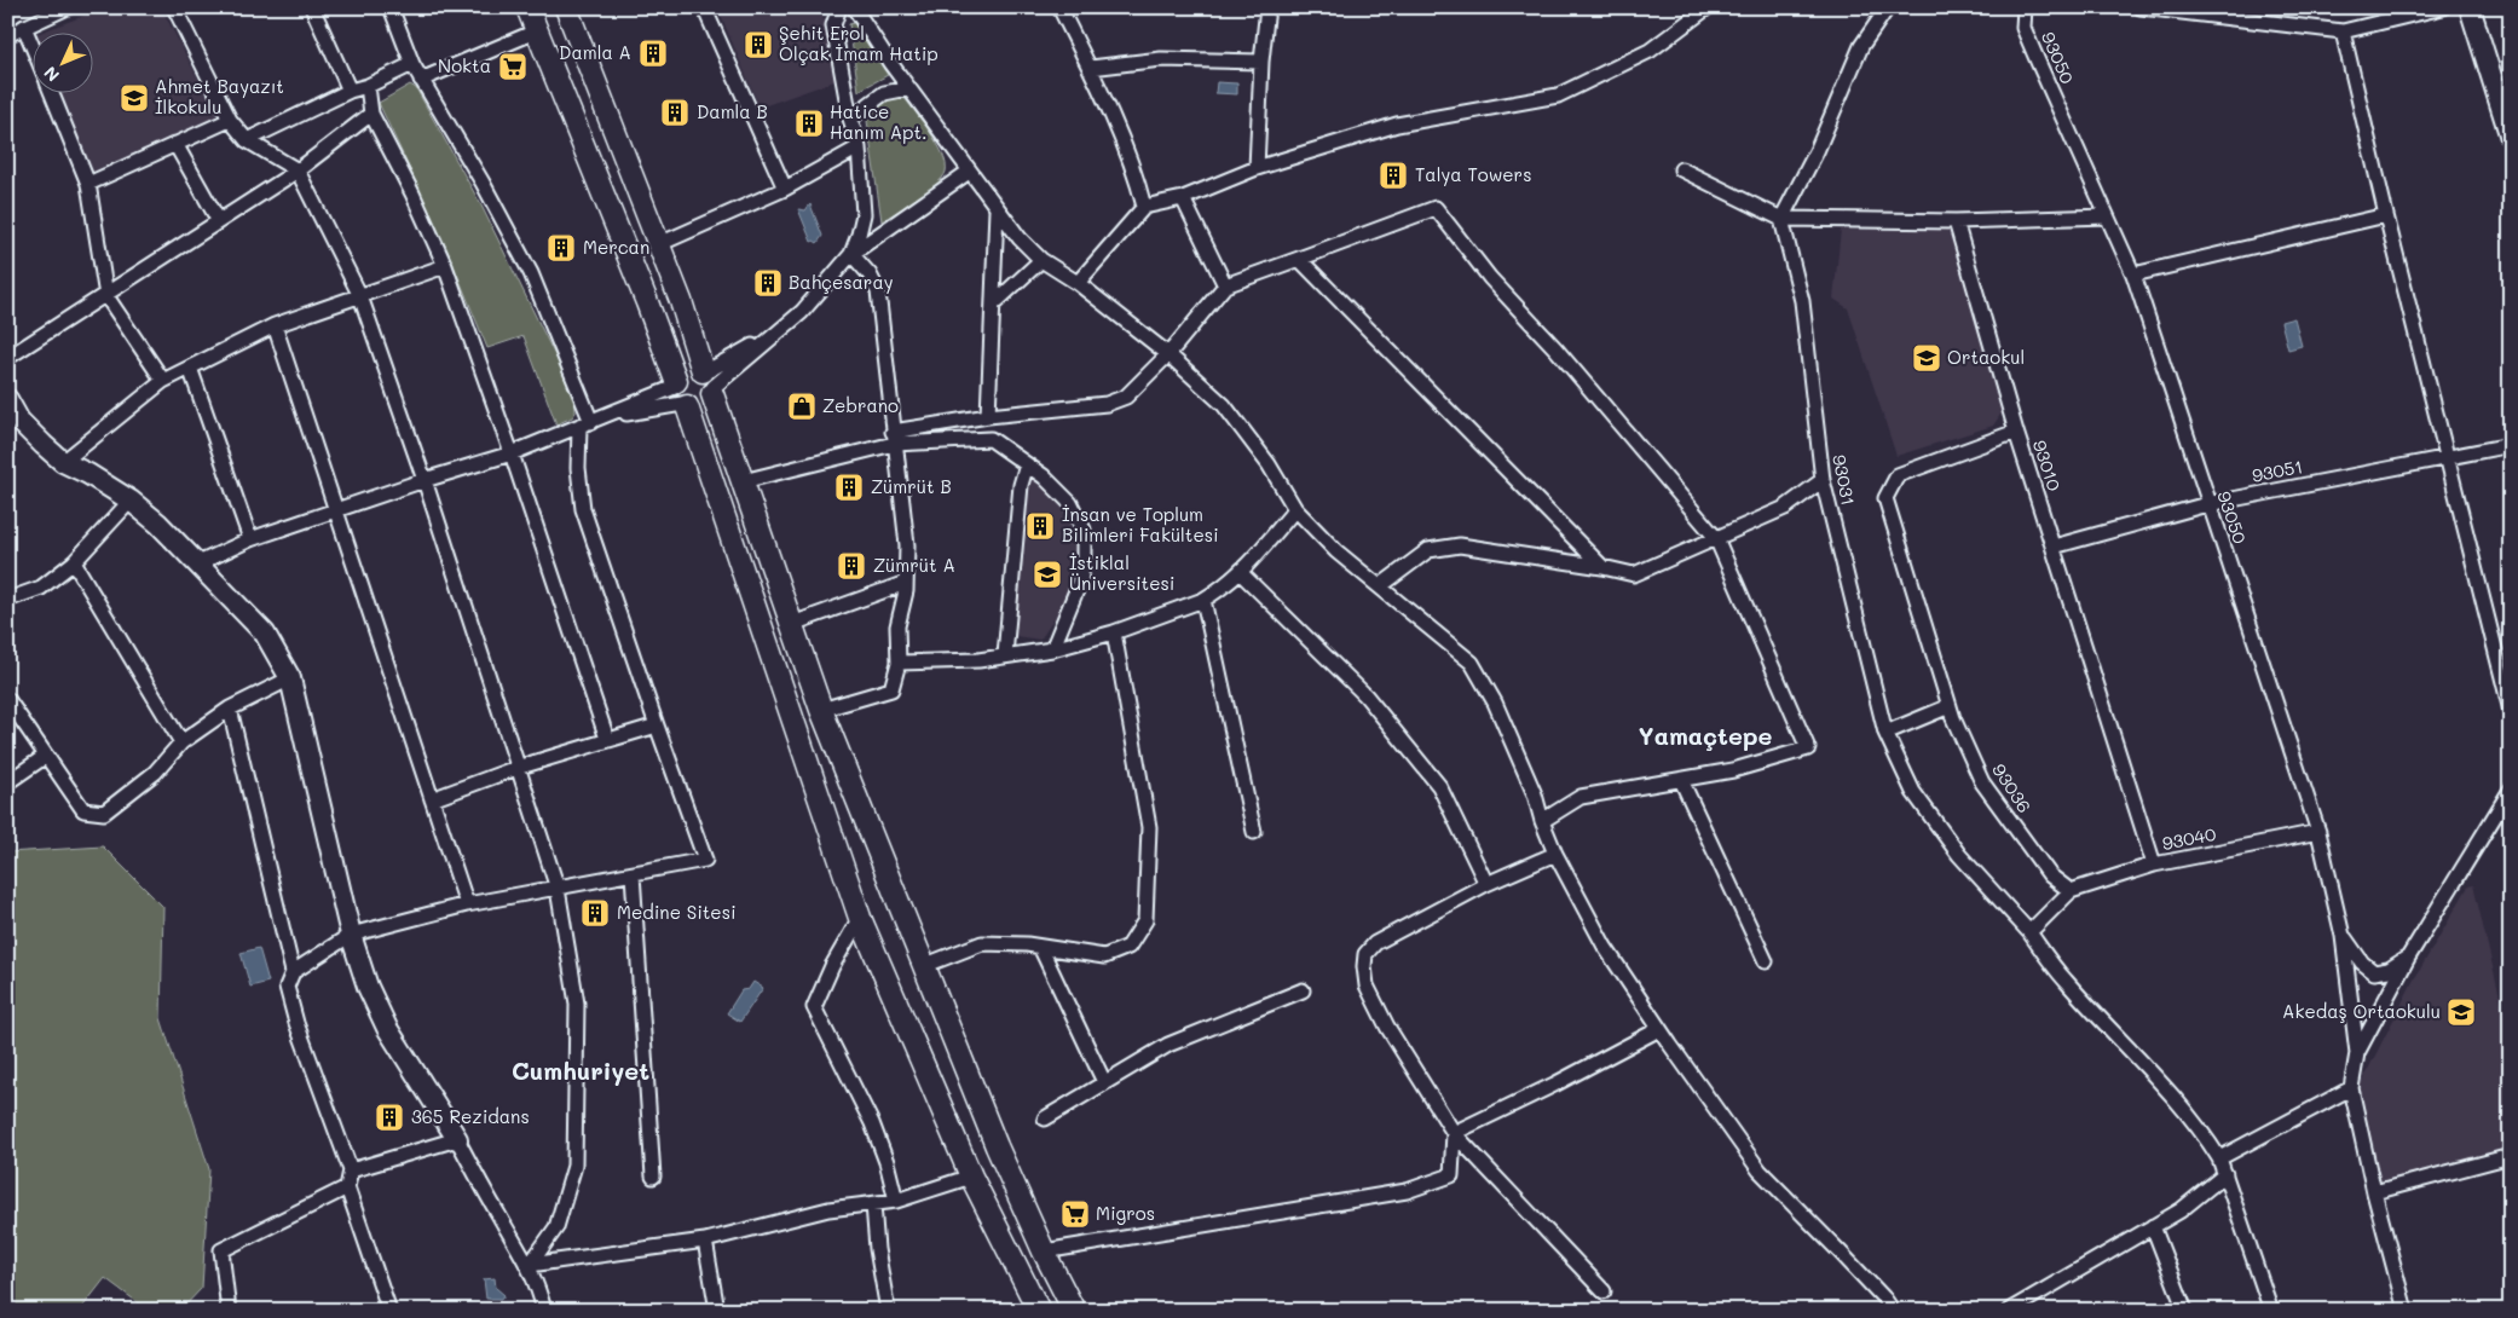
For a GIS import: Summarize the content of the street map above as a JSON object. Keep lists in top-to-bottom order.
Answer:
{
  "streets": {
    "street": [
      "93050",
      "93010",
      "93051",
      "93031",
      "93036",
      "93040"
    ]
  },
  "crossings": [
    ["93050", "93051"],
    ["93050", "93040"],
    ["93010", "93051"],
    ["93010", "93036"],
    ["93010", "93040"],
    ["93036", "93040"]
  ],
  "districts": ["Yamaçtepe", "Cumhuriyet"],
  "places": {
    "building": [
      "Şehit Erol Olçak İmam Hatip",
      "Damla A",
      "Damla B",
      "Hatice Hanım Apt.",
      "Talya Towers",
      "Mercan",
      "Bahçesaray",
      "Zümrüt B",
      "İnsan ve Toplum Bilimleri Fakültesi",
      "Zümrüt A",
      "Medine Sitesi",
      "365 Rezidans"
    ],
    "supermarket": ["Nokta", "Migros"],
    "school or university": [
      "Ahmet Bayazıt İlkokulu",
      "Ortaokul",
      "İstiklal Üniversitesi",
      "Akedaş Ortaokulu"
    ],
    "shop": ["Zebrano"]
  },
  "north": "bottom left"
}
